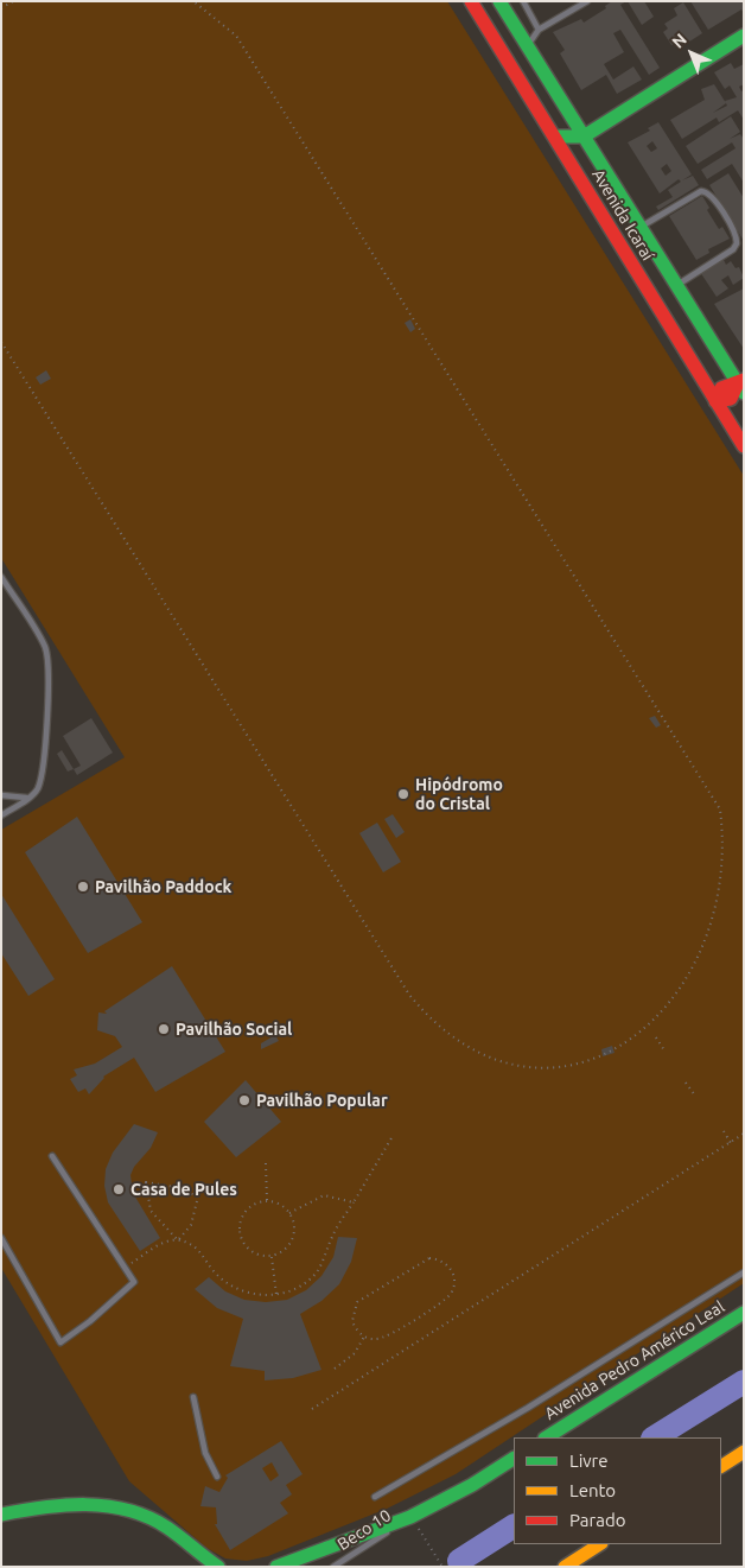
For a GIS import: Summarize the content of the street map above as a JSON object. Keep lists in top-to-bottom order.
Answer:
{
  "streets": {
    "main road": ["Avenida Icaraí", "Avenida Pedro Américo Leal"],
    "lane": ["Beco 10"]
  },
  "places": [
    "Hipódromo do Cristal",
    "Pavilhão Paddock",
    "Pavilhão Social",
    "Pavilhão Popular",
    "Casa de Pules"
  ],
  "legend": ["Livre", "Lento", "Parado"],
  "north": "top left"
}
